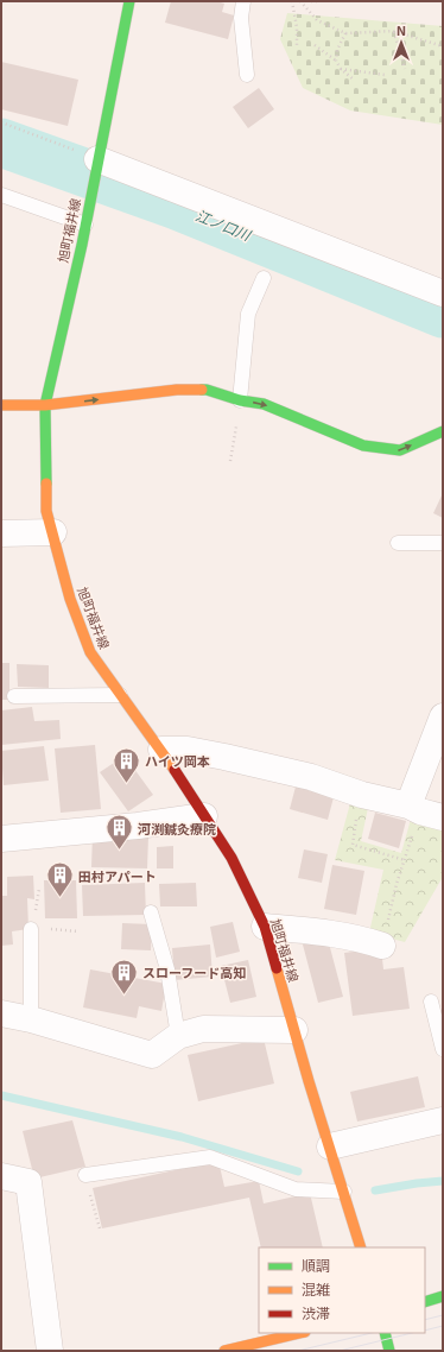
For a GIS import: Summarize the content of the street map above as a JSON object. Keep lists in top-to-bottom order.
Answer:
{
  "streets": {
    "main road": ["旭町福井線"]
  },
  "water": ["江ノ口川"],
  "places": {
    "building": [
      "ハイツ岡本",
      "河渕鍼灸療院",
      "田村アパート",
      "スローフード高知"
    ]
  },
  "legend": ["順調", "混雑", "渋滞"],
  "north": "top"
}
